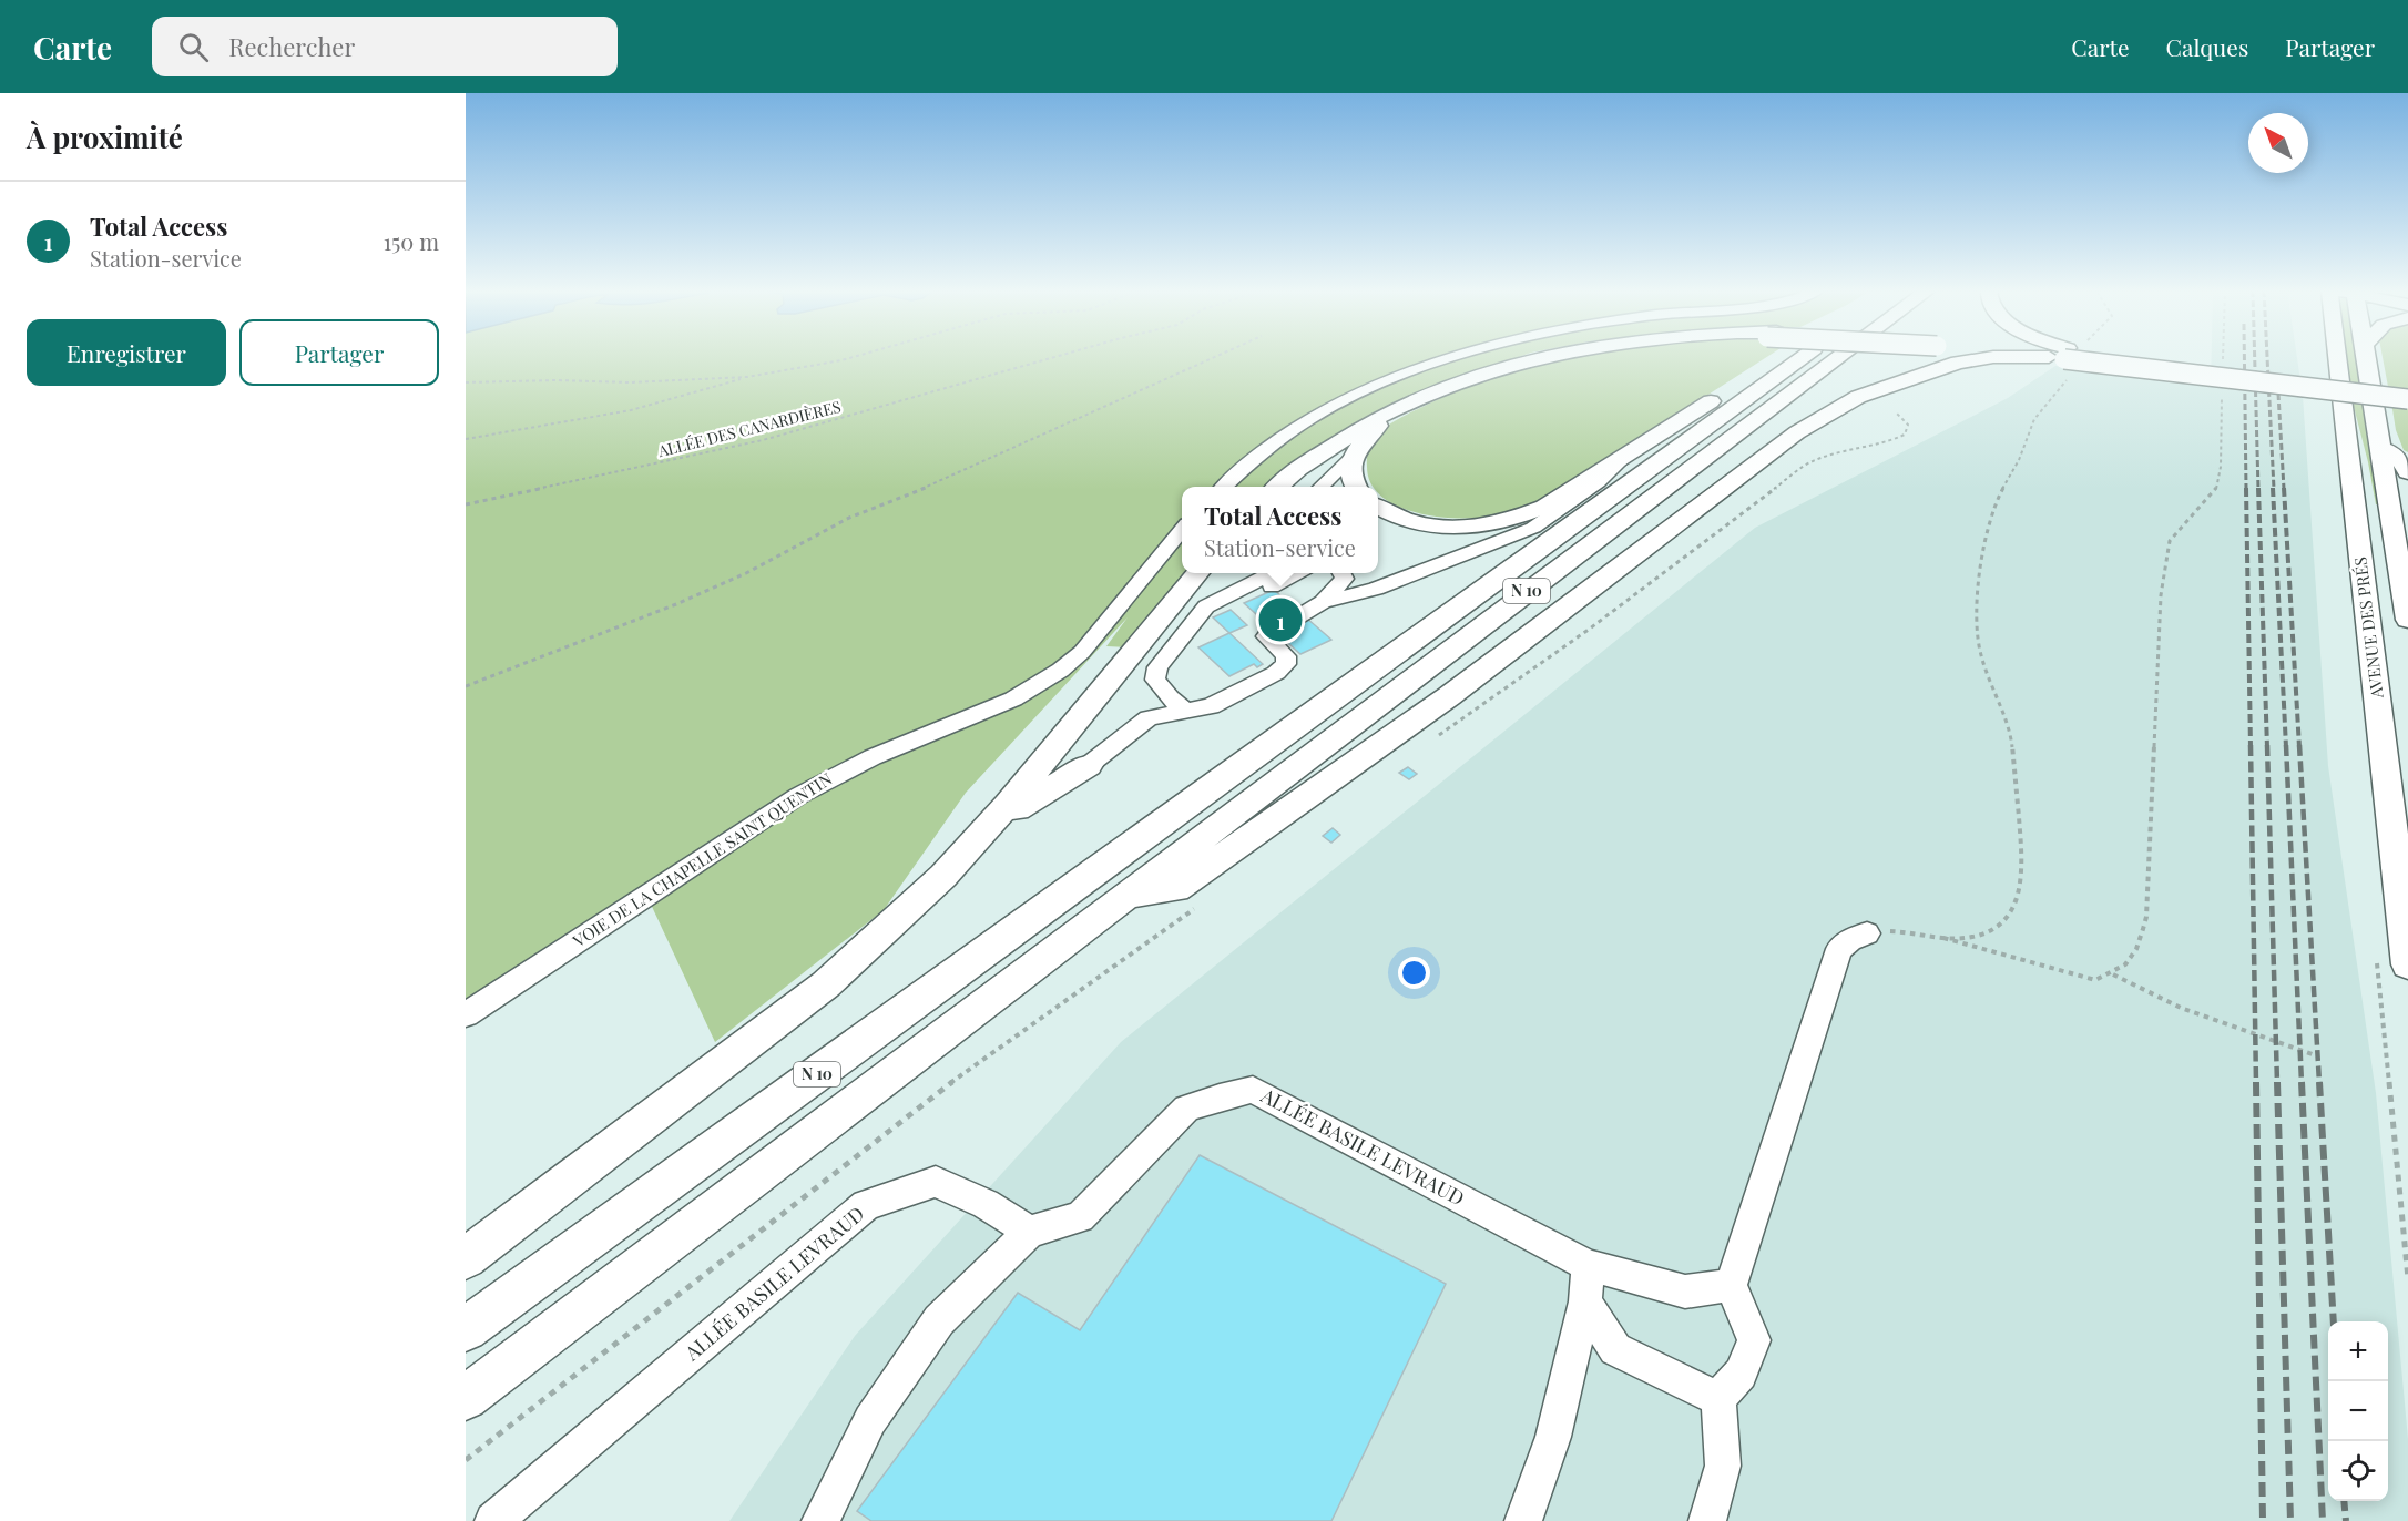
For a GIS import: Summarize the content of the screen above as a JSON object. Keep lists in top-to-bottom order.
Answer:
{
  "streets": {
    "main road": ["N 10", "AVENUE DES PRÉS"],
    "street": ["VOIE DE LA CHAPELLE SAINT QUENTIN", "ALLÉE BASILE LEVRAUD"],
    "path": ["ALLÉE DES CANARDIÈRES"]
  },
  "north": "top left",
  "page": {
    "header": "Carte",
    "search": "Rechercher",
    "nav": ["Carte", "Calques", "Partager"],
    "heading": "À proximité",
    "list": [
      {
        "mark": "1",
        "name": "Total Access",
        "note": "Station-service",
        "value": "150 m"
      }
    ],
    "buttons": ["Enregistrer", "Partager"],
    "popup": ["Total Access", "Station-service"],
    "pins": "1",
    "map_buttons": ["+", "−"]
  }
}
